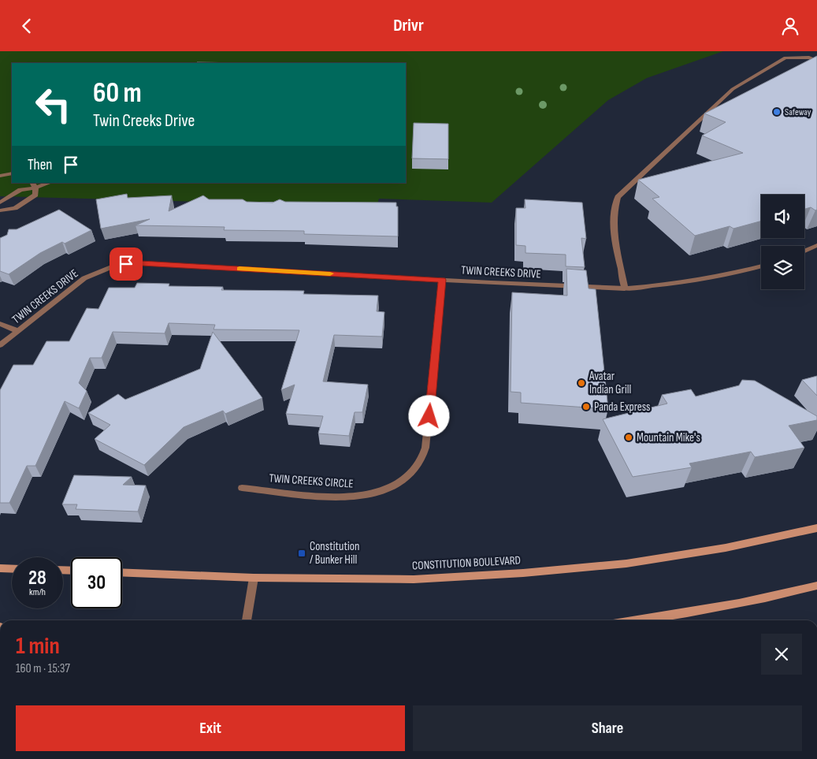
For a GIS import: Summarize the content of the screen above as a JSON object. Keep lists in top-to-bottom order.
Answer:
{
  "streets": {
    "main road": ["CONSTITUTION BOULEVARD"],
    "street": ["TWIN CREEKS DRIVE", "TWIN CREEKS CIRCLE"]
  },
  "crossings": [
    ["TWIN CREEKS DRIVE", "TWIN CREEKS CIRCLE"]
  ],
  "places": {
    "other": [
      "Safeway",
      "Avatar Indian Grill",
      "Panda Express",
      "Mountain Mike's"
    ],
    "transit": ["Constitution / Bunker Hill"]
  },
  "page": {
    "header": "Drivr",
    "turn": ["60 m", "Twin Creeks Drive"],
    "then": "Then",
    "speed": "28 km/h",
    "limit": "30",
    "heading": ["1 min", "160 m · 15:37"],
    "buttons": ["Exit", "Share"]
  }
}
